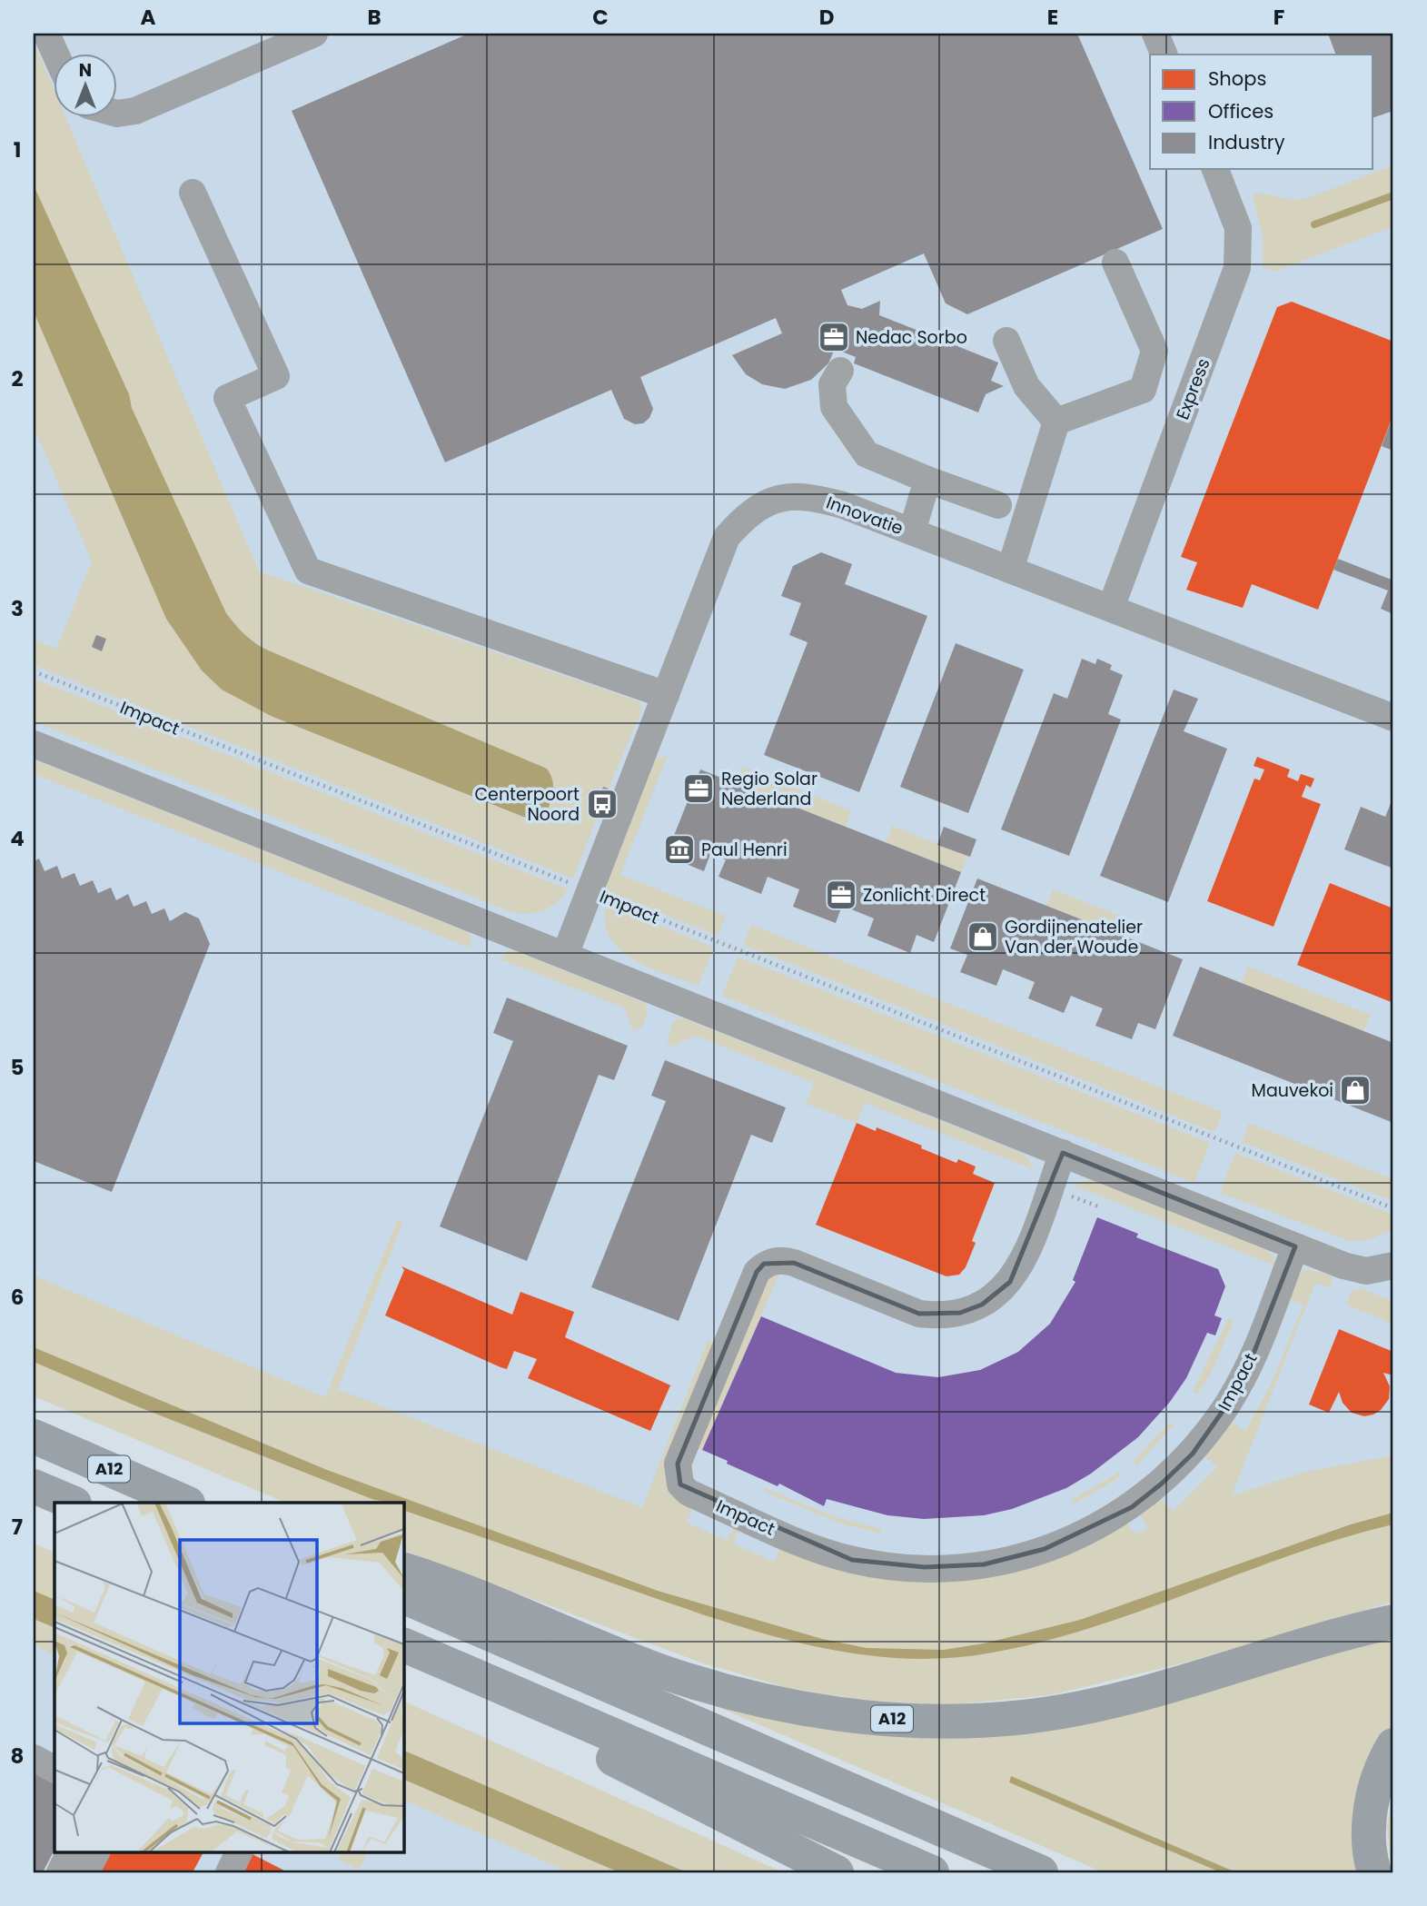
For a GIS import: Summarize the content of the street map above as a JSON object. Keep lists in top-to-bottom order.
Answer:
{
  "streets": {
    "highway": ["A12"],
    "street": ["Express", "Innovatie", "Impact"]
  },
  "crossings": [
    ["Express", "Innovatie"],
    ["Innovatie", "Impact"]
  ],
  "places": {
    "office": ["Nedac Sorbo", "Regio Solar Nederland", "Zonlicht Direct"],
    "bus stop": ["Centerpoort Noord"],
    "museum": ["Paul Henri"],
    "shop": ["Gordijnenatelier Van der Woude", "Mauvekoi"]
  },
  "legend": ["Shops", "Offices", "Industry"],
  "north": "top",
  "grid": {
    "columns": [
      "A",
      "B",
      "C",
      "D",
      "E",
      "F"
    ],
    "rows": [
      "1",
      "2",
      "3",
      "4",
      "5",
      "6",
      "7",
      "8"
    ]
  }
}
